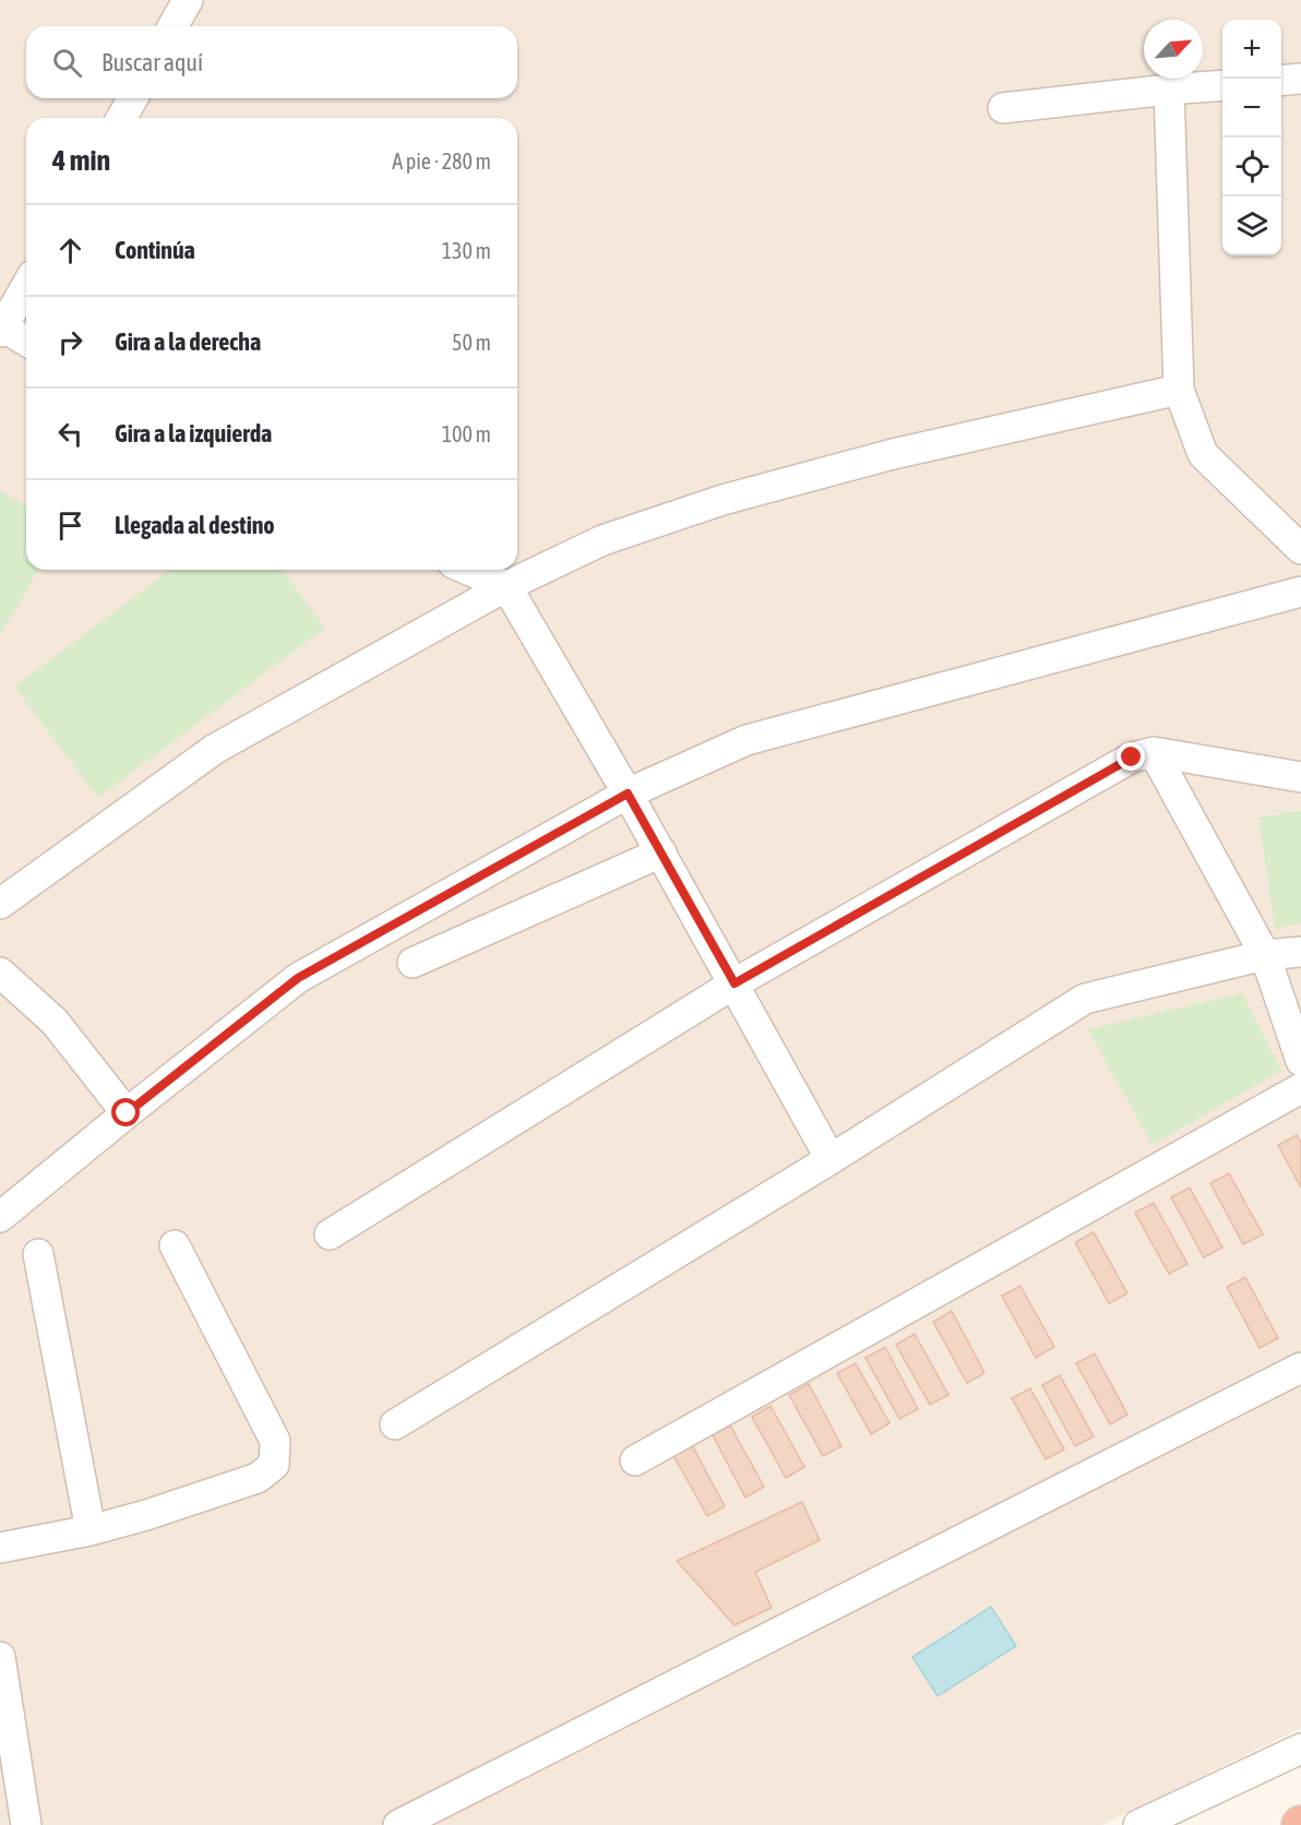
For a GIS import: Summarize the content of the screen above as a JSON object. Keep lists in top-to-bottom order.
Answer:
{
  "north": "top right",
  "page": {
    "map_buttons": ["+", "−"],
    "search": "Buscar aquí",
    "heading": ["4 min", "A pie · 280 m"],
    "list": [
      ["Continúa", "130 m"],
      ["Gira a la derecha", "50 m"],
      ["Gira a la izquierda", "100 m"],
      "Llegada al destino"
    ]
  }
}
